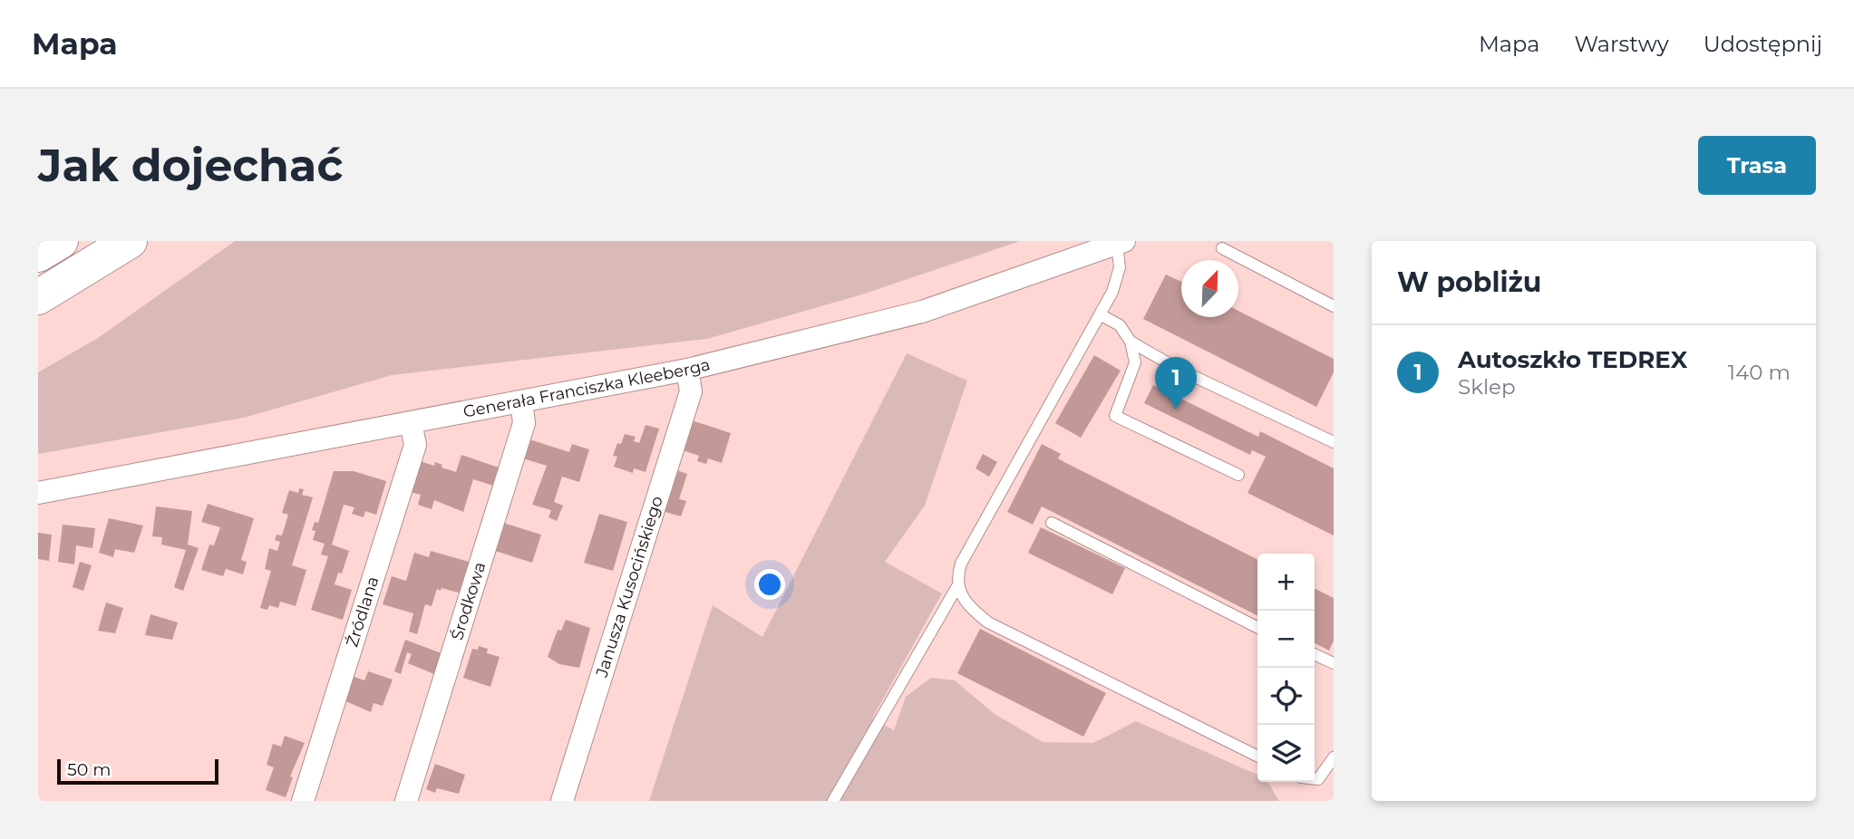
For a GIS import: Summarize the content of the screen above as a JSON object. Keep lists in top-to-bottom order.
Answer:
{
  "streets": {
    "street": [
      "Generała Franciszka Kleeberga",
      "Janusza Kusocińskiego",
      "Środkowa",
      "Źródlana"
    ]
  },
  "crossings": [
    ["Generała Franciszka Kleeberga", "Janusza Kusocińskiego"],
    ["Generała Franciszka Kleeberga", "Środkowa"],
    ["Generała Franciszka Kleeberga", "Źródlana"]
  ],
  "scale_bar": "50 m",
  "north": "top right",
  "page": {
    "header": "Mapa",
    "nav": ["Mapa", "Warstwy", "Udostępnij"],
    "buttons": "Trasa",
    "title": "Jak dojechać",
    "heading": "W pobliżu",
    "list": [
      {
        "mark": "1",
        "name": "Autoszkło TEDREX",
        "note": "Sklep",
        "value": "140 m"
      }
    ],
    "pins": "1",
    "map_buttons": ["+", "−"],
    "scale": "50 m"
  }
}
